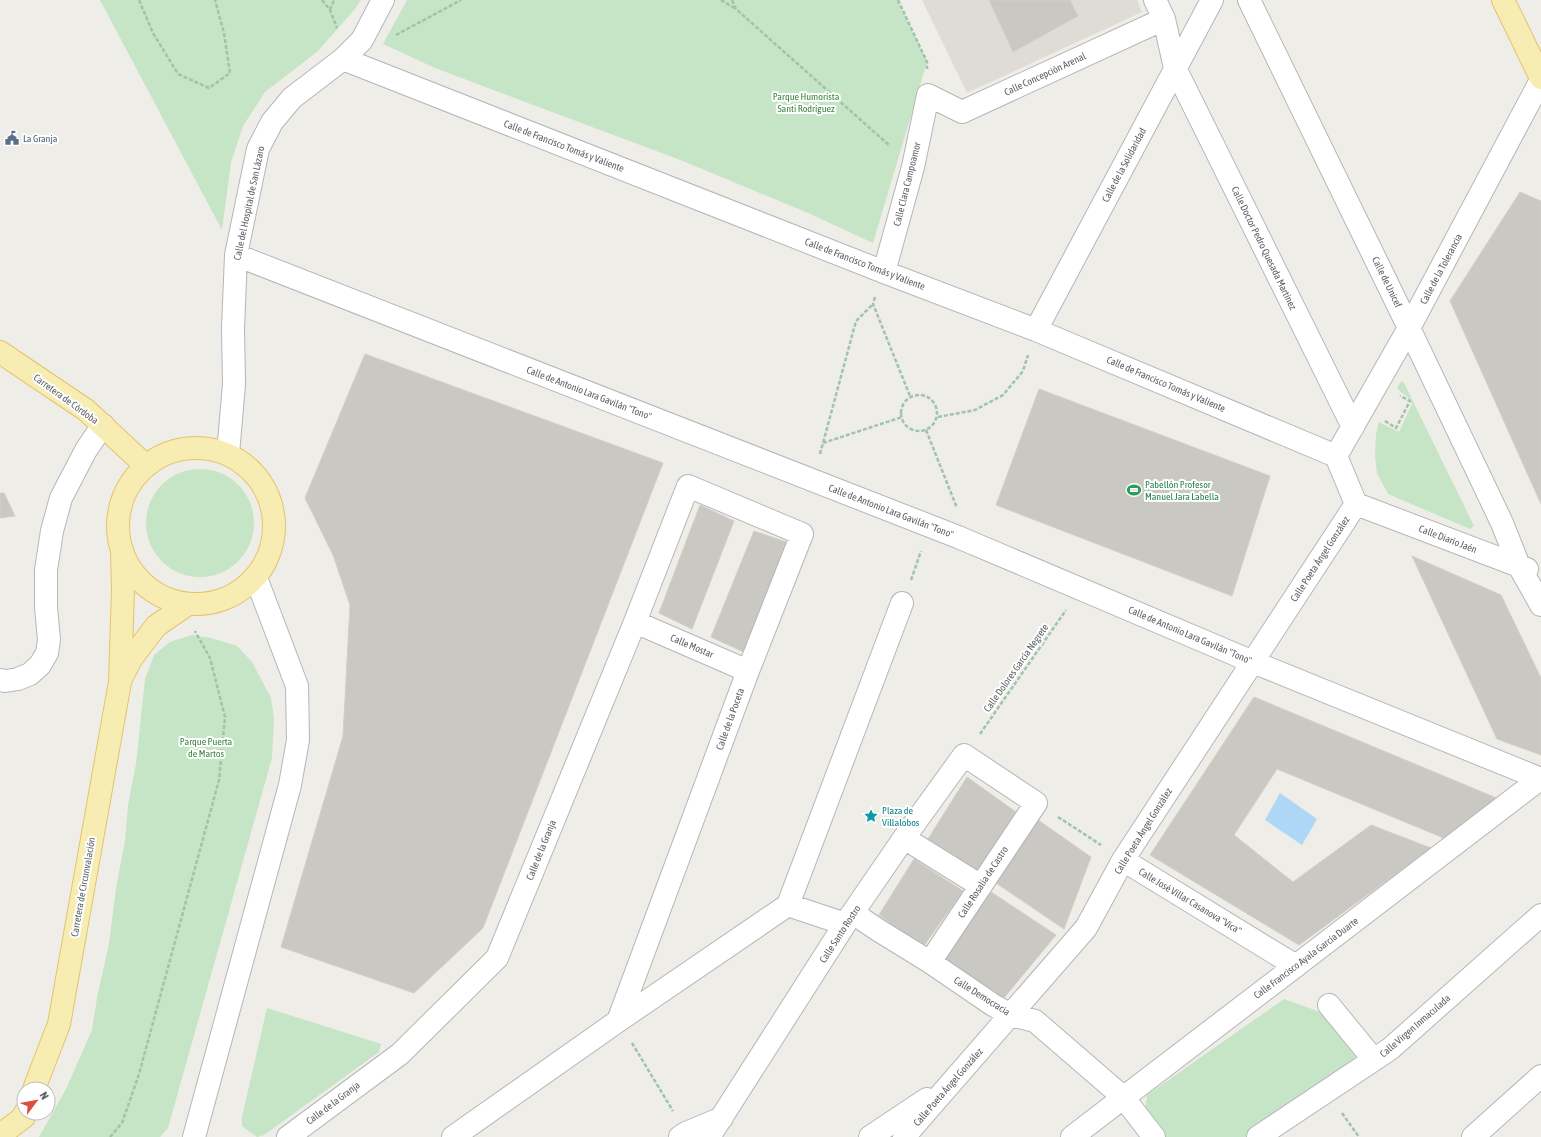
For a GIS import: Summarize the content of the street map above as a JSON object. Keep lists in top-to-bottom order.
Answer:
{
  "streets": {
    "main road": ["Carretera de Córdoba", "Carretera de Circunvalación"],
    "street": [
      "Calle Concepción Arenal",
      "Calle de Francisco Tomás y Valiente",
      "Calle de la Solidaridad",
      "Calle Clara Campoamor",
      "Calle del Hospital de San Lázaro",
      "Calle Doctor Pedro Quesada Martínez",
      "Calle de la Tolerancia",
      "Calle de Unicef",
      "Calle de Antonio Lara Gavilán \"Tono\"",
      "Calle Diario Jaén",
      "Calle Poeta Ángel González",
      "Calle Mostar",
      "Calle de la Poceta",
      "Calle de la Granja",
      "Calle Rosalia de Castro",
      "Calle José Villar Casanova \"Vica\"",
      "Calle Santo Rostro",
      "Calle Francisco Ayala García Duarte",
      "Calle Democracia",
      "Calle Virgen Inmaculada"
    ],
    "path": ["Calle Dolores García Negrete"]
  },
  "crossings": [
    ["Calle Concepción Arenal", "Calle Clara Campoamor"],
    ["Calle Concepción Arenal", "Calle Doctor Pedro Quesada Martínez"],
    ["Calle de Francisco Tomás y Valiente", "Calle de la Solidaridad"],
    ["Calle de Francisco Tomás y Valiente", "Calle Clara Campoamor"],
    ["Calle de Francisco Tomás y Valiente", "Calle del Hospital de San Lázaro"],
    ["Calle de Francisco Tomás y Valiente", "Calle de la Tolerancia"],
    ["Calle de la Solidaridad", "Calle Doctor Pedro Quesada Martínez"],
    ["Calle del Hospital de San Lázaro", "Calle de Antonio Lara Gavilán \"Tono\""],
    ["Calle Doctor Pedro Quesada Martínez", "Calle de la Tolerancia"],
    ["Calle de la Tolerancia", "Calle de Unicef"],
    ["Calle de Unicef", "Calle Diario Jaén"],
    ["Calle de Antonio Lara Gavilán \"Tono\"", "Calle Poeta Ángel González"],
    ["Calle de Antonio Lara Gavilán \"Tono\"", "Calle Dolores García Negrete"],
    ["Calle de Antonio Lara Gavilán \"Tono\"", "Calle Francisco Ayala García Duarte"],
    ["Calle Diario Jaén", "Calle Poeta Ángel González"],
    ["Calle Poeta Ángel González", "Calle José Villar Casanova \"Vica\""],
    ["Calle Poeta Ángel González", "Calle Democracia"],
    ["Calle Mostar", "Calle de la Poceta"],
    ["Calle Mostar", "Calle de la Granja"],
    ["Calle Dolores García Negrete", "Calle Santo Rostro"],
    ["Calle de la Poceta", "Calle de la Granja"],
    ["Calle Rosalia de Castro", "Calle Democracia"],
    ["Calle José Villar Casanova \"Vica\"", "Calle Francisco Ayala García Duarte"],
    ["Calle Santo Rostro", "Calle Democracia"],
    ["Calle Francisco Ayala García Duarte", "Calle Democracia"]
  ],
  "parks": ["Parque Humorista Santi Rodríguez", "Parque Puerta de Martos"],
  "places": {
    "public building": ["La Granja"],
    "sports": ["Pabellón Profesor Manuel Jara Labella"],
    "place": ["Plaza de Villalobos"]
  },
  "north": "top right"
}
